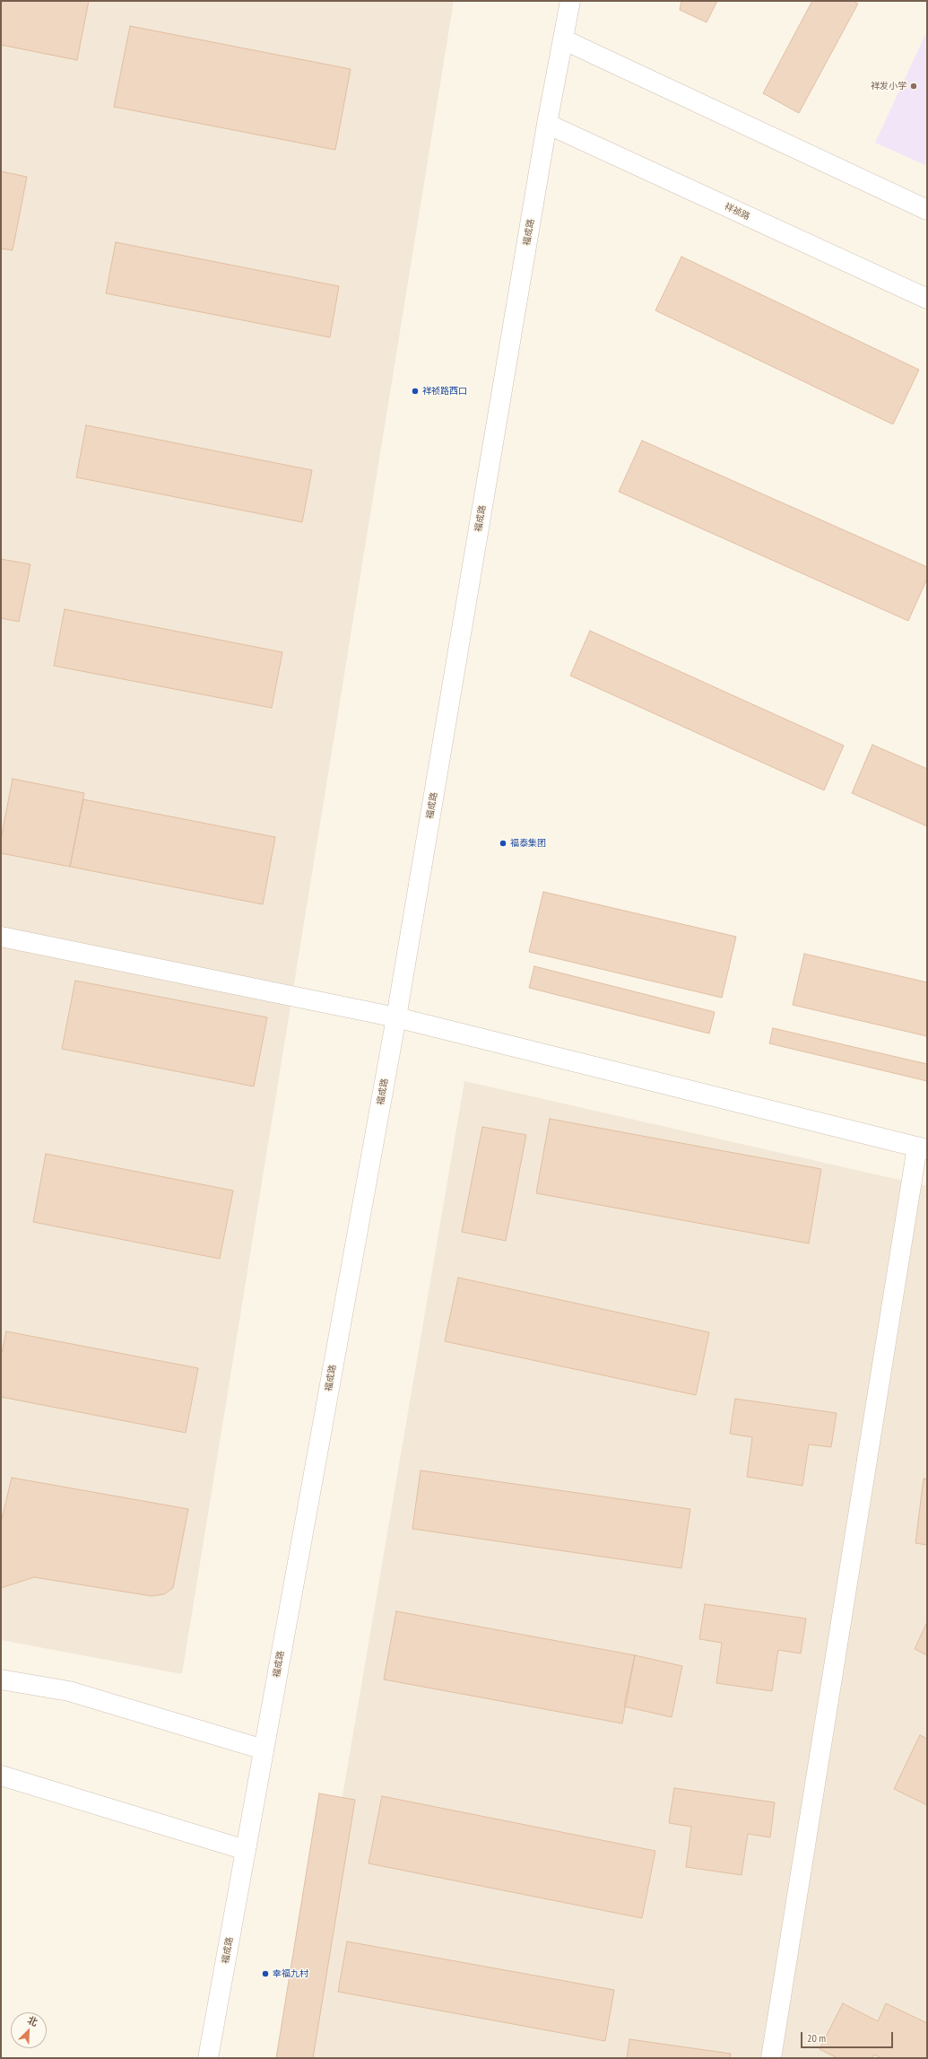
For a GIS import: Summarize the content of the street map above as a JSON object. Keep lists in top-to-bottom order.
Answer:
{
  "streets": {
    "street": ["祥祯路", "福成路"]
  },
  "crossings": [
    ["祥祯路", "福成路"]
  ],
  "places": [
    "祥发小学",
    "祥祯路西口",
    "福泰集团",
    "幸福九村"
  ],
  "scale_bar": "20 m",
  "north": "top right"
}
